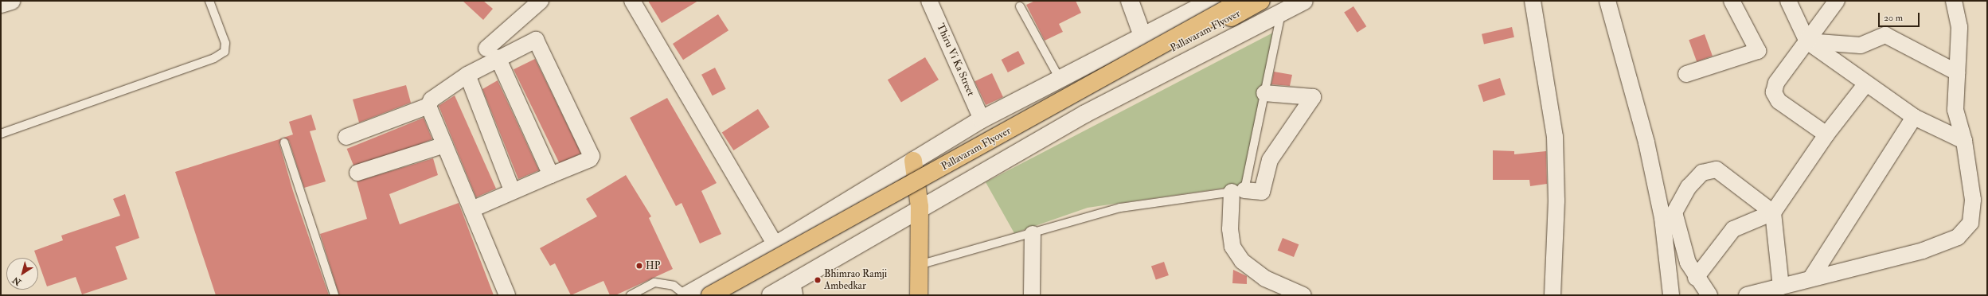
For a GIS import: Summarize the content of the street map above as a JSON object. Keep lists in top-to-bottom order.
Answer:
{
  "streets": {
    "main road": ["Pallavaram Flyover"],
    "street": ["Thiru Vi Ka Street"]
  },
  "places": ["HP", "Bhimrao Ramji Ambedkar"],
  "scale_bar": "20 m",
  "north": "bottom left"
}
